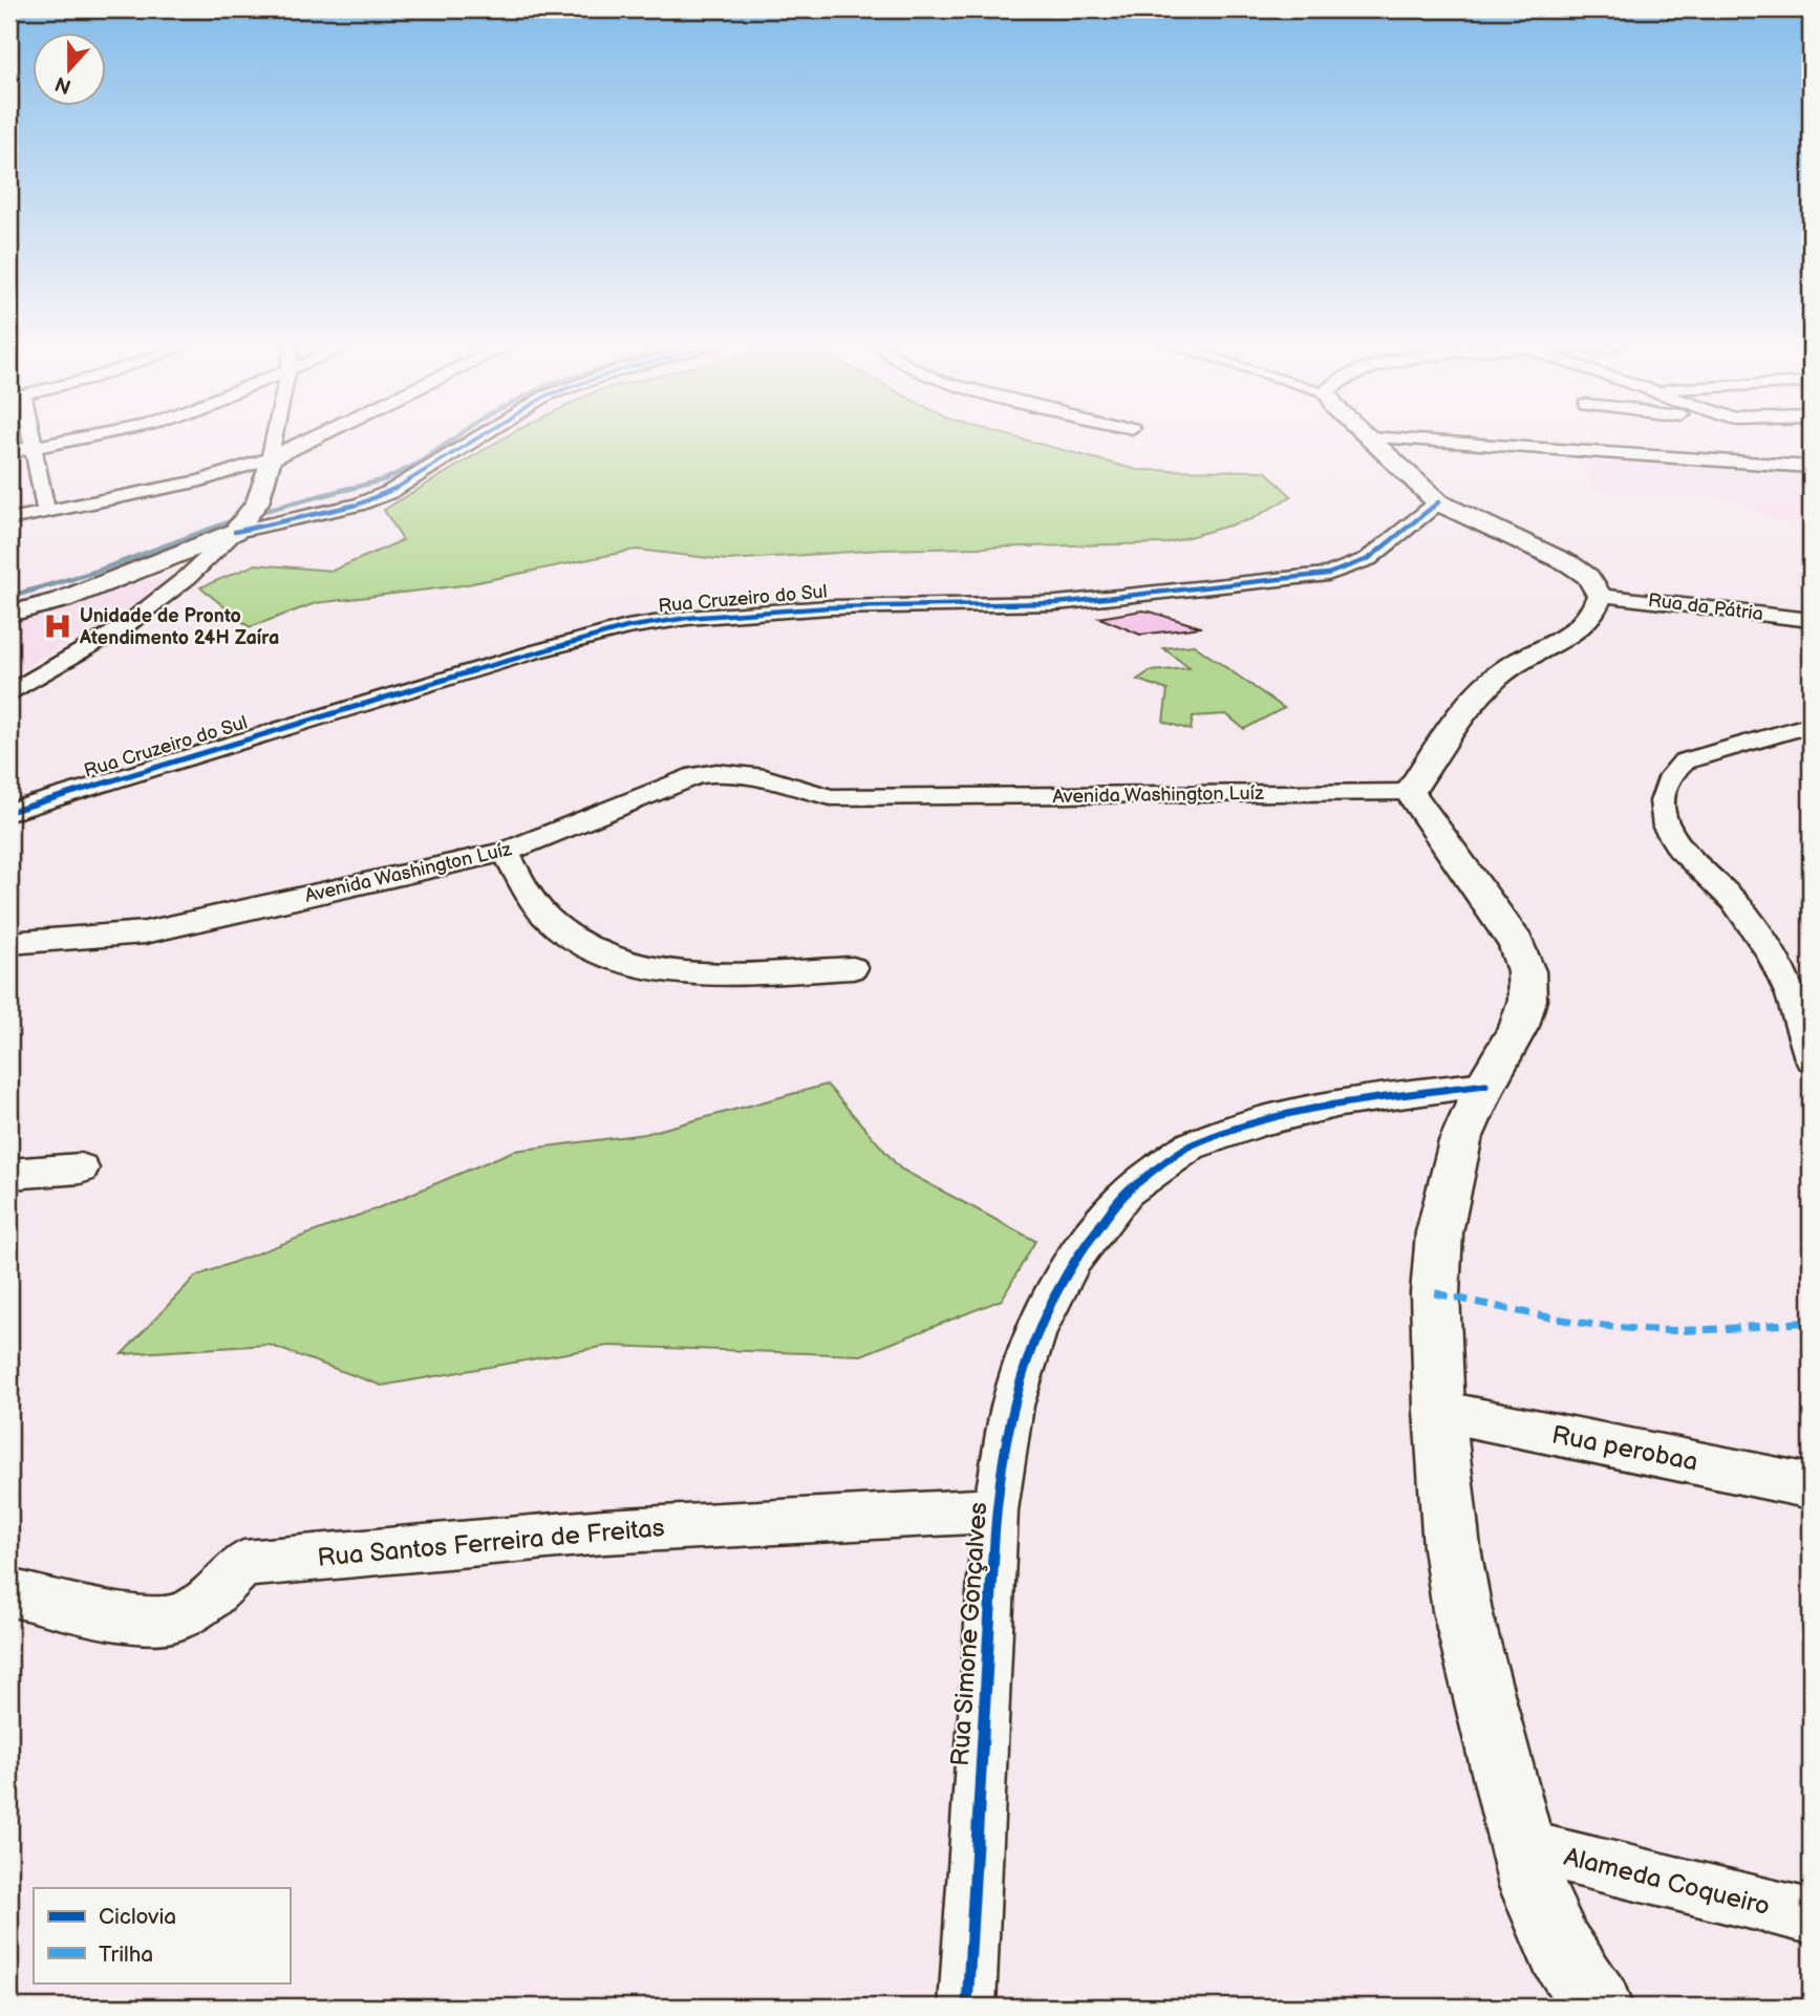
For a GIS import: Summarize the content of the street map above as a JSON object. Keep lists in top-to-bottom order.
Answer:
{
  "streets": {
    "street": [
      "Rua Cruzeiro do Sul",
      "Rua da Pátria",
      "Avenida Washington Luíz",
      "Rua perobaa",
      "Rua Santos Ferreira de Freitas",
      "Rua Simone Gonçalves",
      "Alameda Coqueiro"
    ]
  },
  "crossings": [
    ["Rua Santos Ferreira de Freitas", "Rua Simone Gonçalves"]
  ],
  "places": {
    "hospital": ["Unidade de Pronto Atendimento 24H Zaíra"]
  },
  "legend": ["Ciclovia", "Trilha"],
  "north": "bottom"
}
